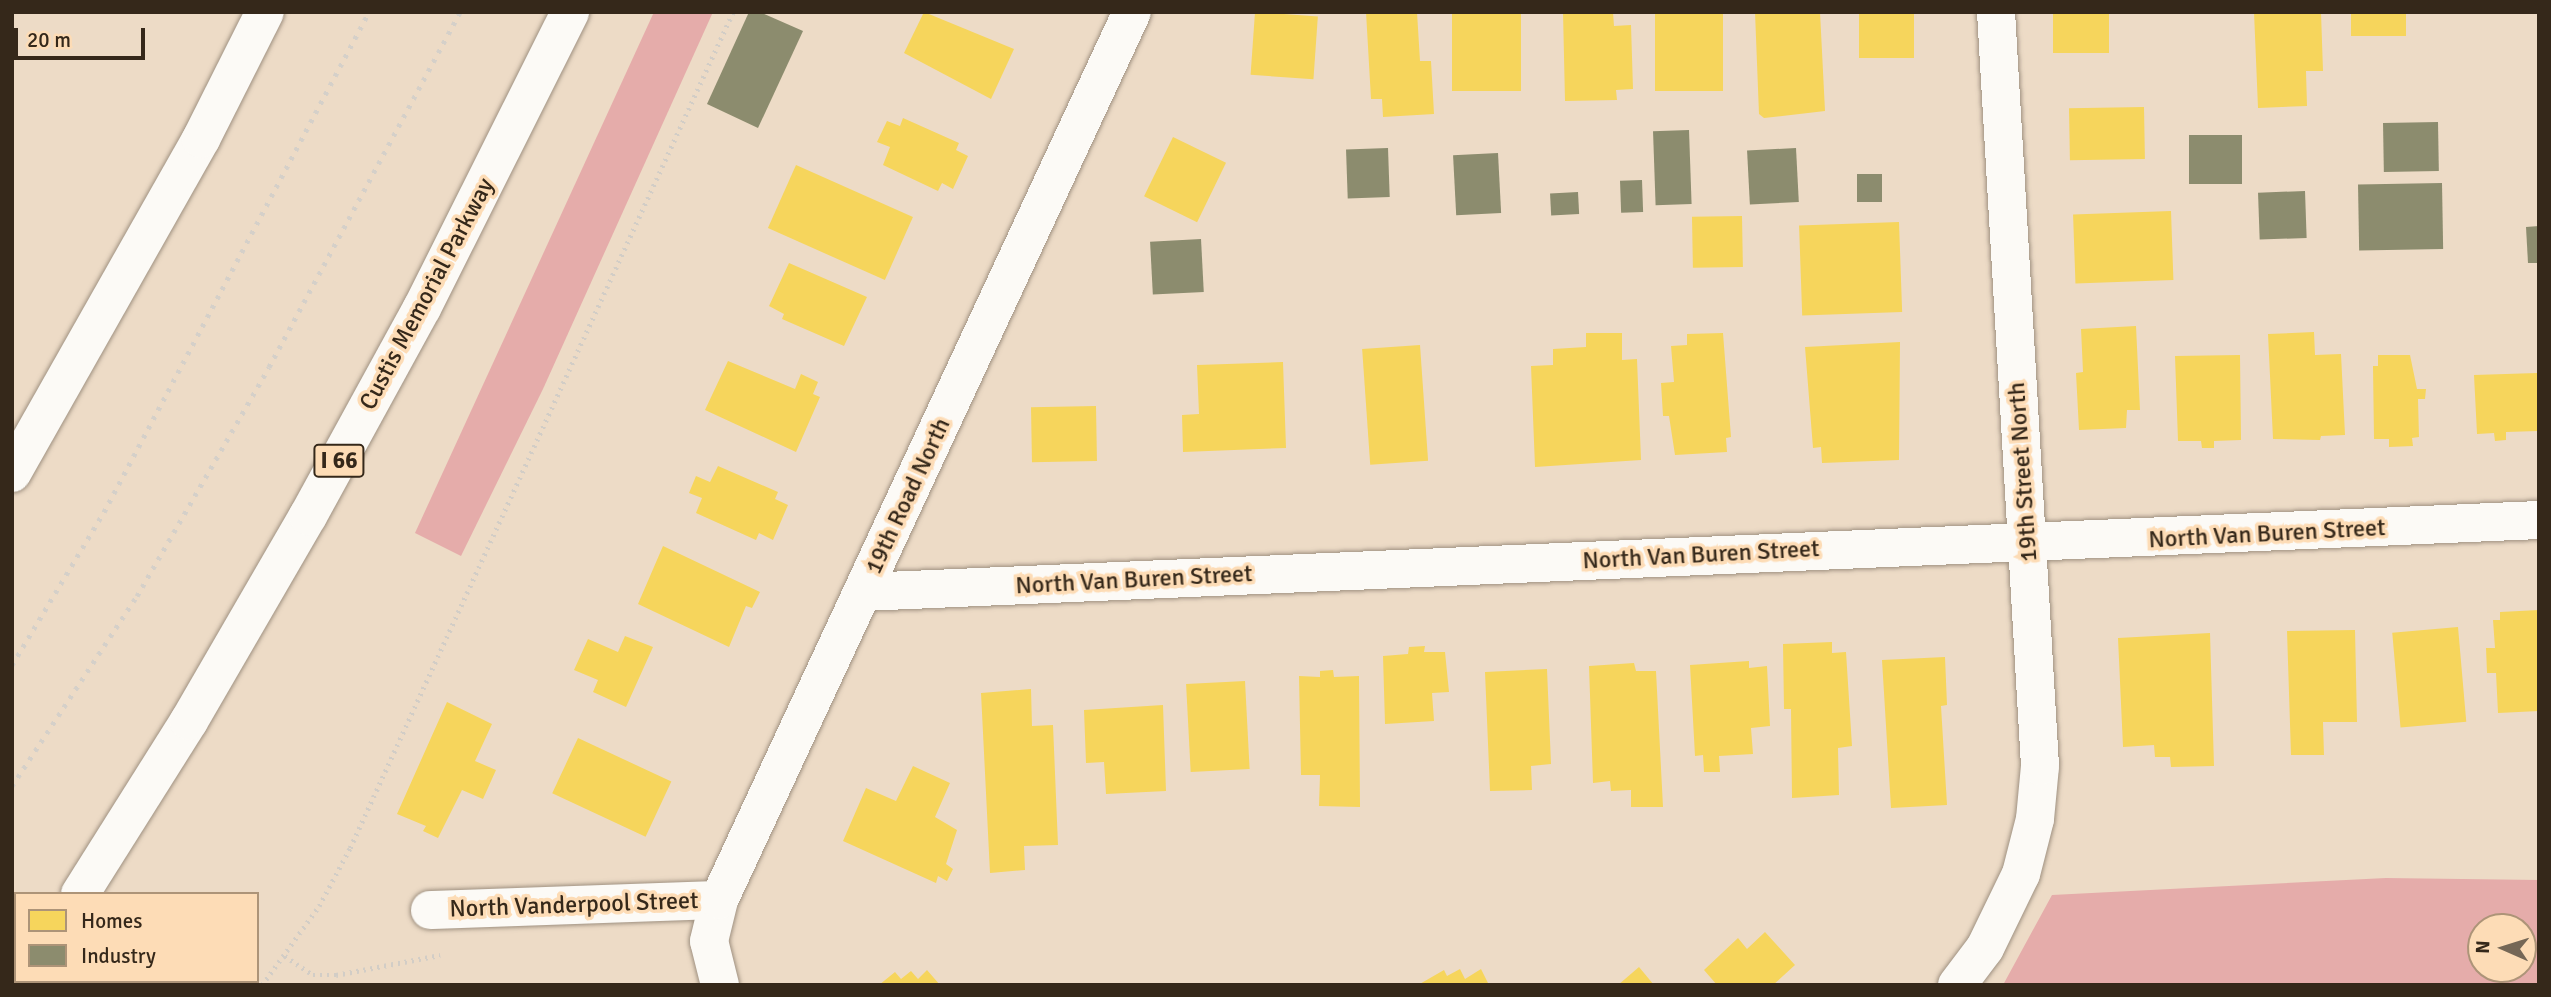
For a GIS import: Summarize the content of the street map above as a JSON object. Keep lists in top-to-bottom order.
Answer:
{
  "streets": {
    "main road": [
      "Custis Memorial Parkway",
      "I 66",
      "19th Street North",
      "19th Road North",
      "North Van Buren Street",
      "North Vanderpool Street"
    ]
  },
  "crossings": [
    ["19th Street North", "North Van Buren Street"],
    ["19th Road North", "North Van Buren Street"],
    ["19th Road North", "North Vanderpool Street"]
  ],
  "legend": ["Homes", "Industry"],
  "scale_bar": "20 m",
  "north": "left"
}
